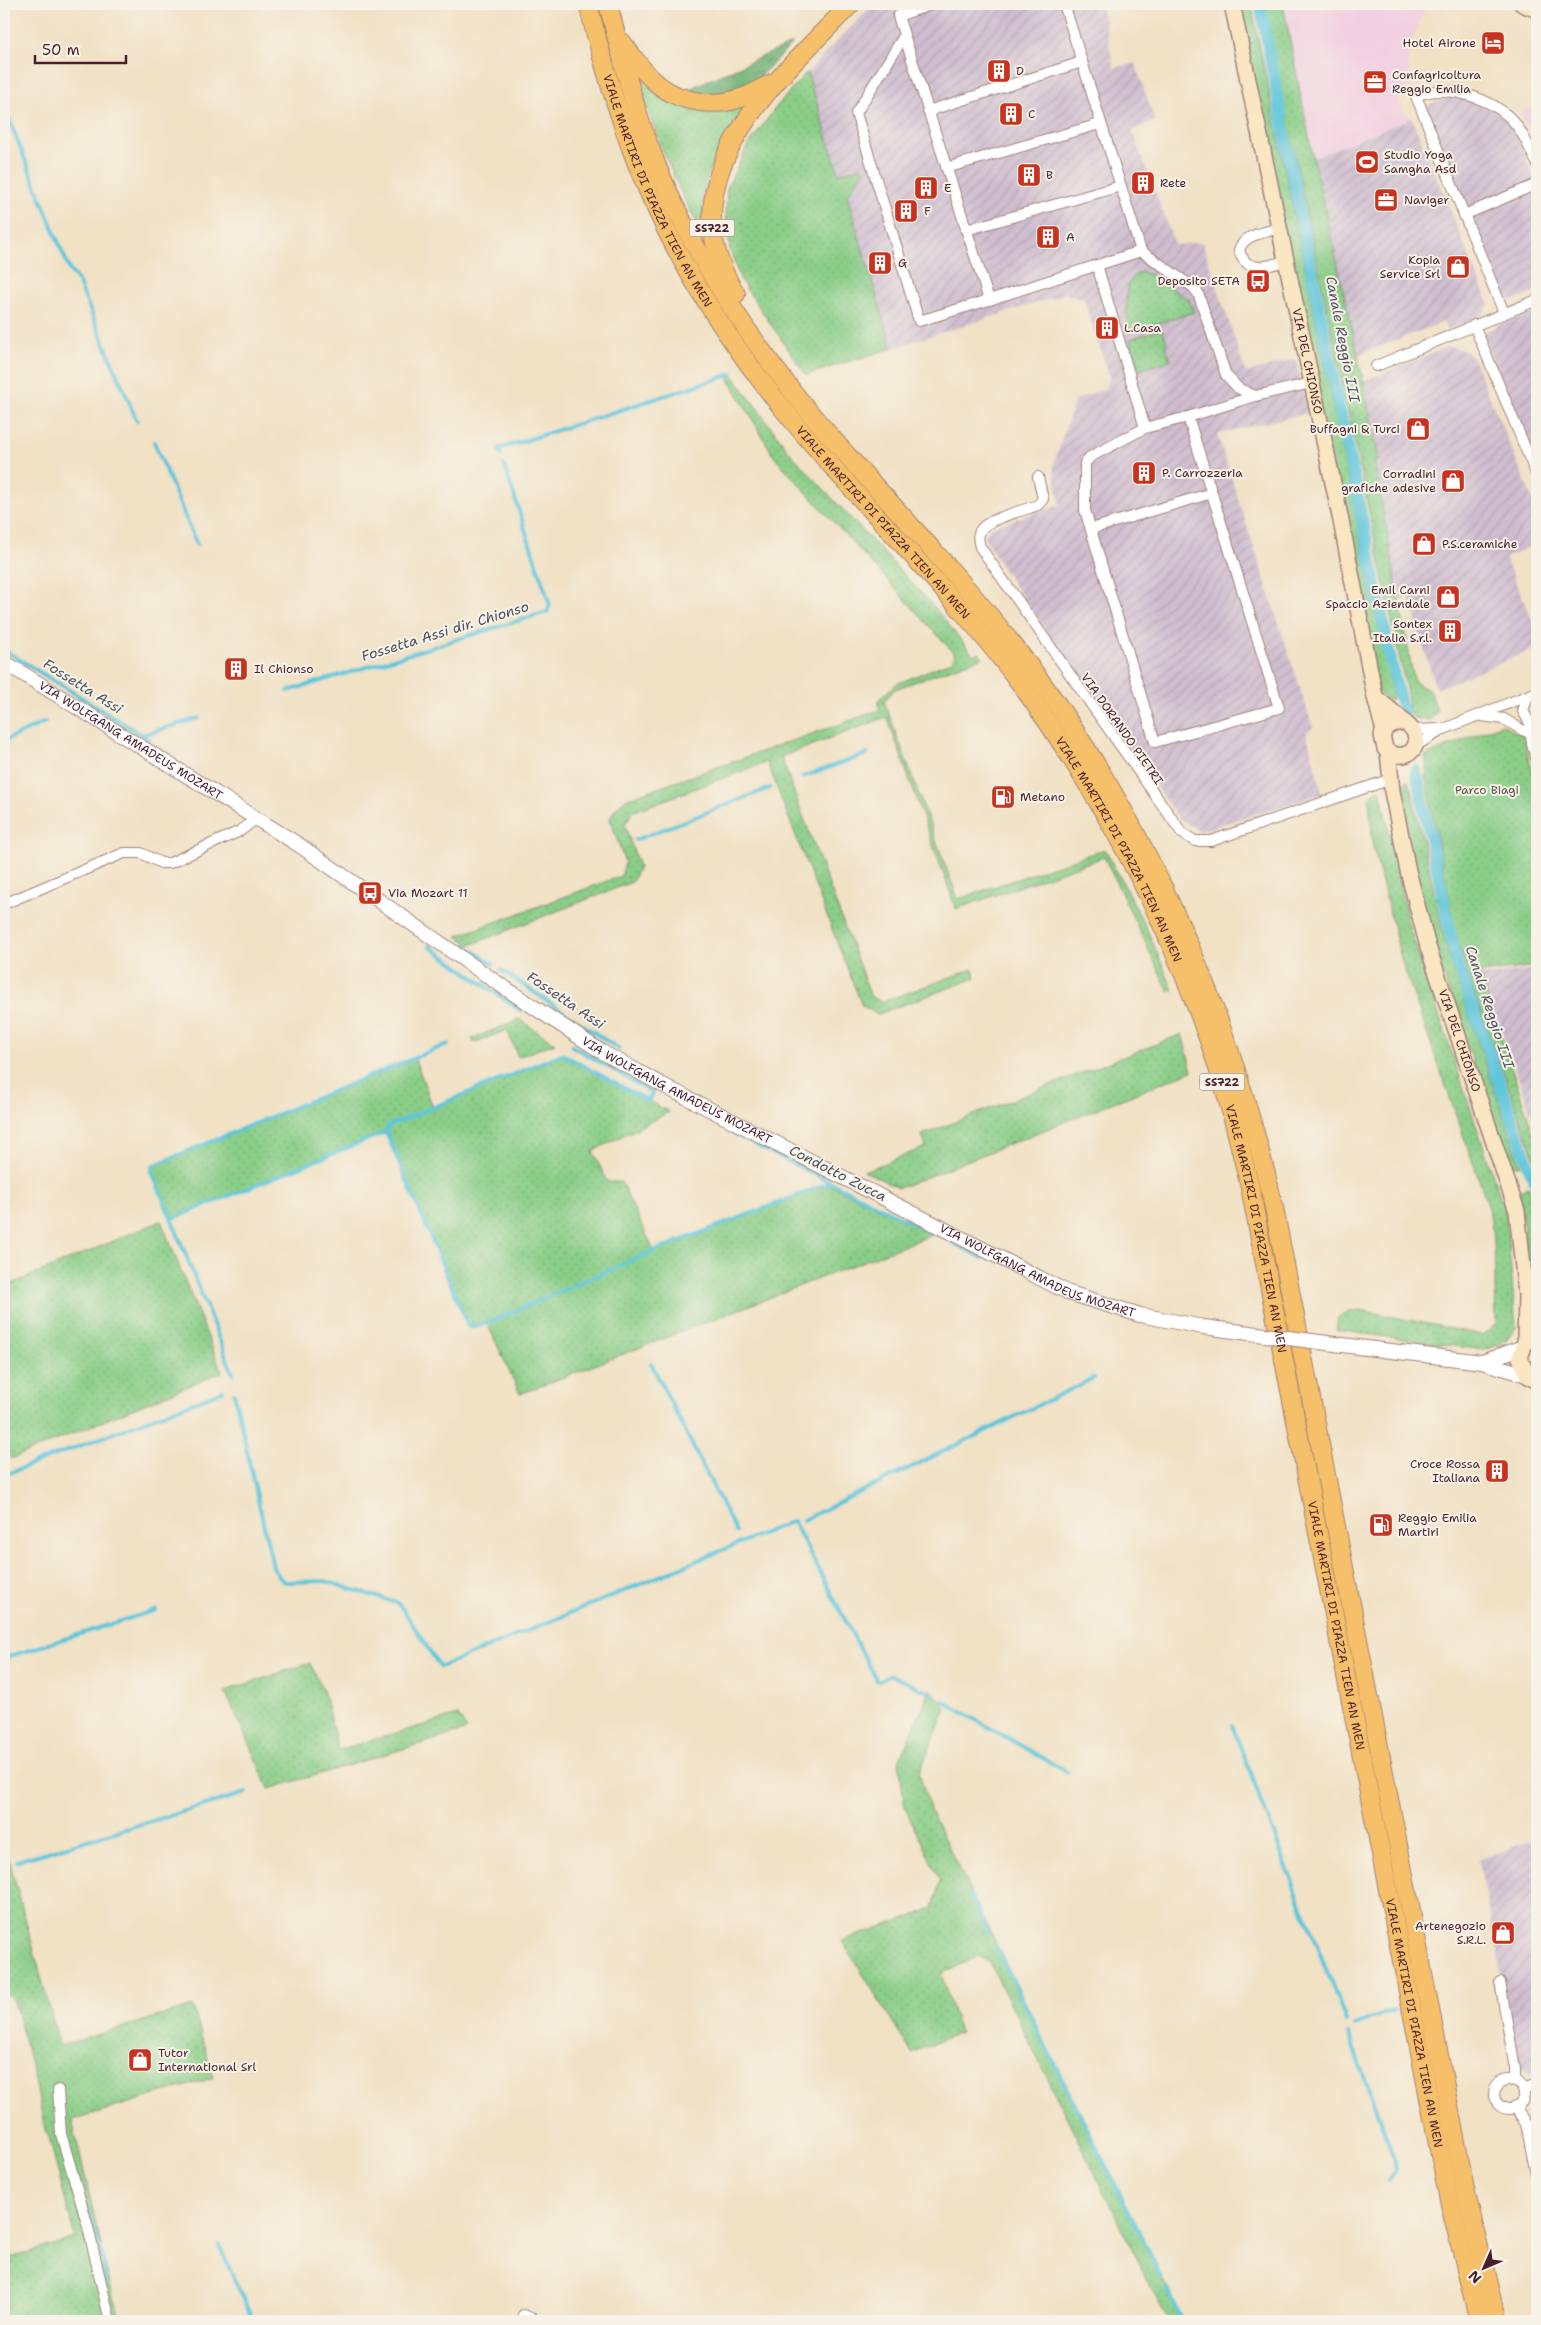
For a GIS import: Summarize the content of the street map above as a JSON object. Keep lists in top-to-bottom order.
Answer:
{
  "streets": {
    "highway": ["VIALE MARTIRI DI PIAZZA TIEN AN MEN", "SS722"],
    "main road": ["VIA DEL CHIONSO"],
    "street": ["VIA DORANDO PIETRI", "VIA WOLFGANG AMADEUS MOZART"]
  },
  "crossings": [
    ["VIALE MARTIRI DI PIAZZA TIEN AN MEN", "SS722"],
    ["VIA DEL CHIONSO", "VIA DORANDO PIETRI"],
    ["VIA DEL CHIONSO", "VIA WOLFGANG AMADEUS MOZART"]
  ],
  "water": [
    "Canale Reggio III",
    "Fossetta Assi dir. Chionso",
    "Fossetta Assi",
    "Condotto Zucca"
  ],
  "parks": ["Parco Biagi"],
  "places": {
    "hotel": ["Hotel Airone"],
    "building": [
      "D",
      "C",
      "B",
      "Rete",
      "E",
      "F",
      "A",
      "G",
      "L.Casa",
      "P. Carrozzeria",
      "Sontex Italia S.r.l.",
      "Il Chionso",
      "Croce Rossa Italiana"
    ],
    "office": ["Confagricoltura Reggio Emilia", "Naviger"],
    "sports": ["Studio Yoga Samgha Asd"],
    "shop": [
      "Kopia Service Srl",
      "Buffagni & Turci",
      "Corradini grafiche adesive",
      "P.S.ceramiche",
      "Emil Carni Spaccio Aziendale",
      "Artenegozio S.R.L.",
      "Tutor International Srl"
    ],
    "bus stop": ["Deposito SETA", "Via Mozart 11"],
    "fuel station": ["Metano", "Reggio Emilia Martiri"]
  },
  "scale_bar": "50 m",
  "north": "bottom left"
}
